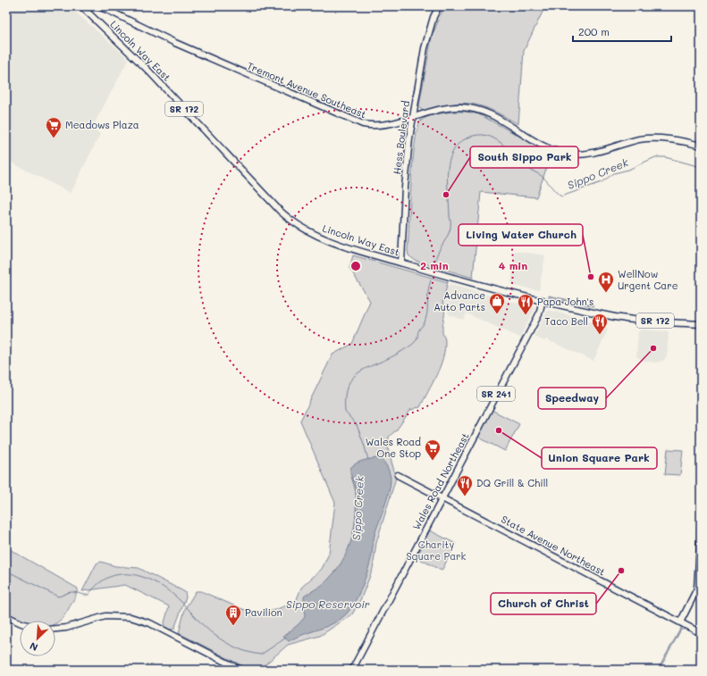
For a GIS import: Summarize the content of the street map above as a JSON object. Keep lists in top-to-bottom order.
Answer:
{
  "streets": {
    "street": [
      "Lincoln Way East",
      "Tremont Avenue Southeast",
      "SR 172",
      "Hess Boulevard",
      "SR 241",
      "Wales Road Northeast",
      "State Avenue Northeast"
    ]
  },
  "crossings": [
    ["Lincoln Way East", "Hess Boulevard"],
    ["Lincoln Way East", "Wales Road Northeast"],
    ["Tremont Avenue Southeast", "Hess Boulevard"],
    ["Wales Road Northeast", "State Avenue Northeast"]
  ],
  "water": ["Sippo Creek", "Sippo Reservoir"],
  "parks": ["Charity Square Park"],
  "places": {
    "supermarket": ["Meadows Plaza", "Wales Road One Stop"],
    "other": [
      "South Sippo Park",
      "Living Water Church",
      "Speedway",
      "Union Square Park",
      "Church of Christ"
    ],
    "hospital": ["WellNow Urgent Care"],
    "shop": ["Advance Auto Parts"],
    "restaurant": ["Papa John's", "Taco Bell", "DQ Grill & Chill"],
    "building": ["Pavilion"]
  },
  "scale_bar": "200 m",
  "north": "bottom left",
  "rings": ["2 min", "4 min"]
}
